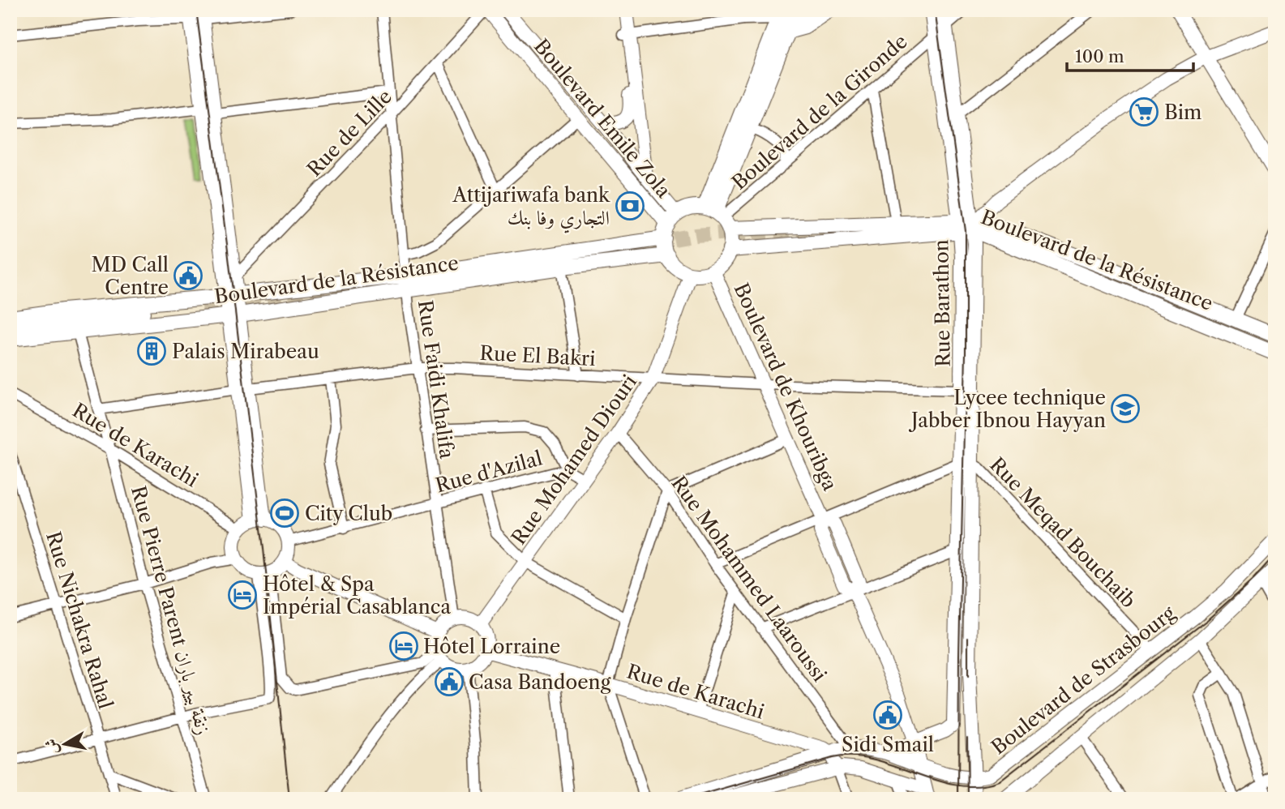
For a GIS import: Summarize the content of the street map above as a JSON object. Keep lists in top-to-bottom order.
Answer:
{
  "streets": {
    "main road": ["Boulevard de la Résistance"],
    "street": [
      "Boulevard de la Gironde",
      "Boulevard Emile Zola",
      "Rue de Lille",
      "Rue Barathon",
      "Rue El Bakri",
      "Rue Faidi Khalifa",
      "Boulevard de Khouribga",
      "Rue de Karachi",
      "Rue Mohamed Diouri",
      "Rue d'Azilal",
      "Rue Meqad Bouchaib",
      "Rue Mohammed Laaroussi",
      "Rue Pierre Parent زنقة بيير باران",
      "Rue Nichakra Rahal",
      "Boulevard de Strasbourg"
    ]
  },
  "crossings": [
    ["Boulevard de la Gironde", "Boulevard Emile Zola"],
    ["Boulevard de la Gironde", "Boulevard de la Résistance"],
    ["Boulevard de la Gironde", "Rue Barathon"],
    ["Boulevard de la Gironde", "Boulevard de Khouribga"],
    ["Boulevard de la Gironde", "Rue Mohamed Diouri"],
    ["Boulevard Emile Zola", "Rue de Lille"],
    ["Boulevard Emile Zola", "Boulevard de la Résistance"],
    ["Boulevard Emile Zola", "Boulevard de Khouribga"],
    ["Boulevard Emile Zola", "Rue Mohamed Diouri"],
    ["Rue de Lille", "Rue Faidi Khalifa"],
    ["Boulevard de la Résistance", "Rue Barathon"],
    ["Boulevard de la Résistance", "Rue Faidi Khalifa"],
    ["Boulevard de la Résistance", "Boulevard de Khouribga"],
    ["Boulevard de la Résistance", "Rue Mohamed Diouri"],
    ["Boulevard de la Résistance", "Rue Pierre Parent زنقة بيير باران"],
    ["Rue Barathon", "Rue El Bakri"],
    ["Rue Barathon", "Boulevard de Khouribga"],
    ["Rue El Bakri", "Rue Faidi Khalifa"],
    ["Rue El Bakri", "Boulevard de Khouribga"],
    ["Rue El Bakri", "Rue Mohamed Diouri"],
    ["Rue El Bakri", "Rue Pierre Parent زنقة بيير باران"],
    ["Rue Faidi Khalifa", "Rue de Karachi"],
    ["Rue Faidi Khalifa", "Rue Mohamed Diouri"],
    ["Rue Faidi Khalifa", "Rue d'Azilal"],
    ["Boulevard de Khouribga", "Rue Mohamed Diouri"],
    ["Boulevard de Khouribga", "Boulevard de Strasbourg"],
    ["Rue de Karachi", "Rue Mohamed Diouri"],
    ["Rue de Karachi", "Rue d'Azilal"],
    ["Rue de Karachi", "Rue Pierre Parent زنقة بيير باران"],
    ["Rue Mohamed Diouri", "Rue Mohammed Laaroussi"],
    ["Rue Meqad Bouchaib", "Boulevard de Strasbourg"],
    ["Rue Mohammed Laaroussi", "Boulevard de Strasbourg"]
  ],
  "places": {
    "supermarket": ["Bim"],
    "bank": ["Attijariwafa bank التجاري وفا بنك"],
    "public building": ["MD Call Centre", "Casa Bandoeng", "Sidi Smail"],
    "building": ["Palais Mirabeau"],
    "school or university": ["Lycee technique Jabber Ibnou Hayyan"],
    "sports": ["City Club"],
    "hotel": ["Hôtel & Spa Impérial Casablanca", "Hôtel Lorraine"]
  },
  "scale_bar": "100 m",
  "north": "left"
}
